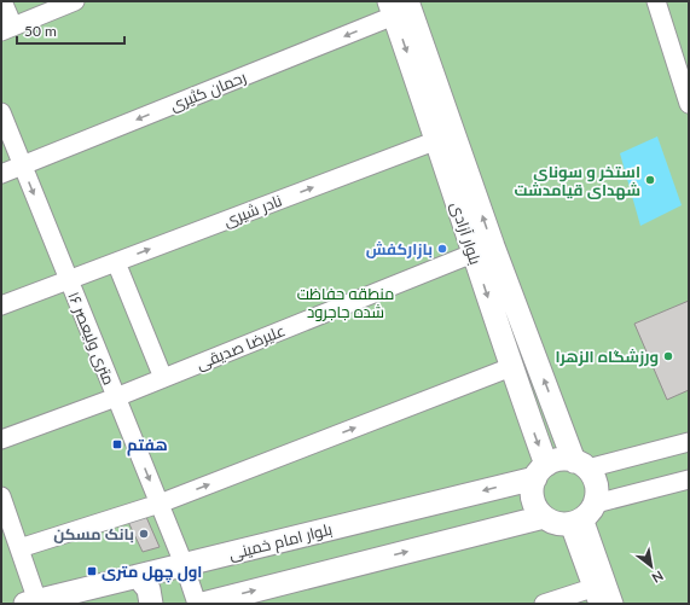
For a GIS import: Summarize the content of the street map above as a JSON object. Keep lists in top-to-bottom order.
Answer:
{
  "streets": {
    "main road": ["بلوار آزادی", "بلوار امام خمینی"],
    "street": [
      "رحمان کثیری",
      "نادر شیری",
      "۱۶ متری ولیعصر",
      "علیرضا صدیقی"
    ]
  },
  "crossings": [
    ["رحمان کثیری", "بلوار آزادی"],
    ["رحمان کثیری", "۱۶ متری ولیعصر"],
    ["نادر شیری", "بلوار آزادی"],
    ["نادر شیری", "۱۶ متری ولیعصر"],
    ["بلوار آزادی", "علیرضا صدیقی"],
    ["بلوار آزادی", "بلوار امام خمینی"],
    ["۱۶ متری ولیعصر", "علیرضا صدیقی"],
    ["۱۶ متری ولیعصر", "بلوار امام خمینی"]
  ],
  "one_way": ["رحمان کثیری", "نادر شیری", "۱۶ متری ولیعصر"],
  "parks": ["منطقه حفاظت شده جاجرود"],
  "places": {
    "other": [
      "استخر و سونای شهدای قیامدشت",
      "بازارکفش",
      "ورزشگاه الزهرا",
      "بانک مسکن"
    ],
    "transit": ["هفتم", "اول چهل متری"]
  },
  "scale_bar": "50 m",
  "north": "bottom right"
}
